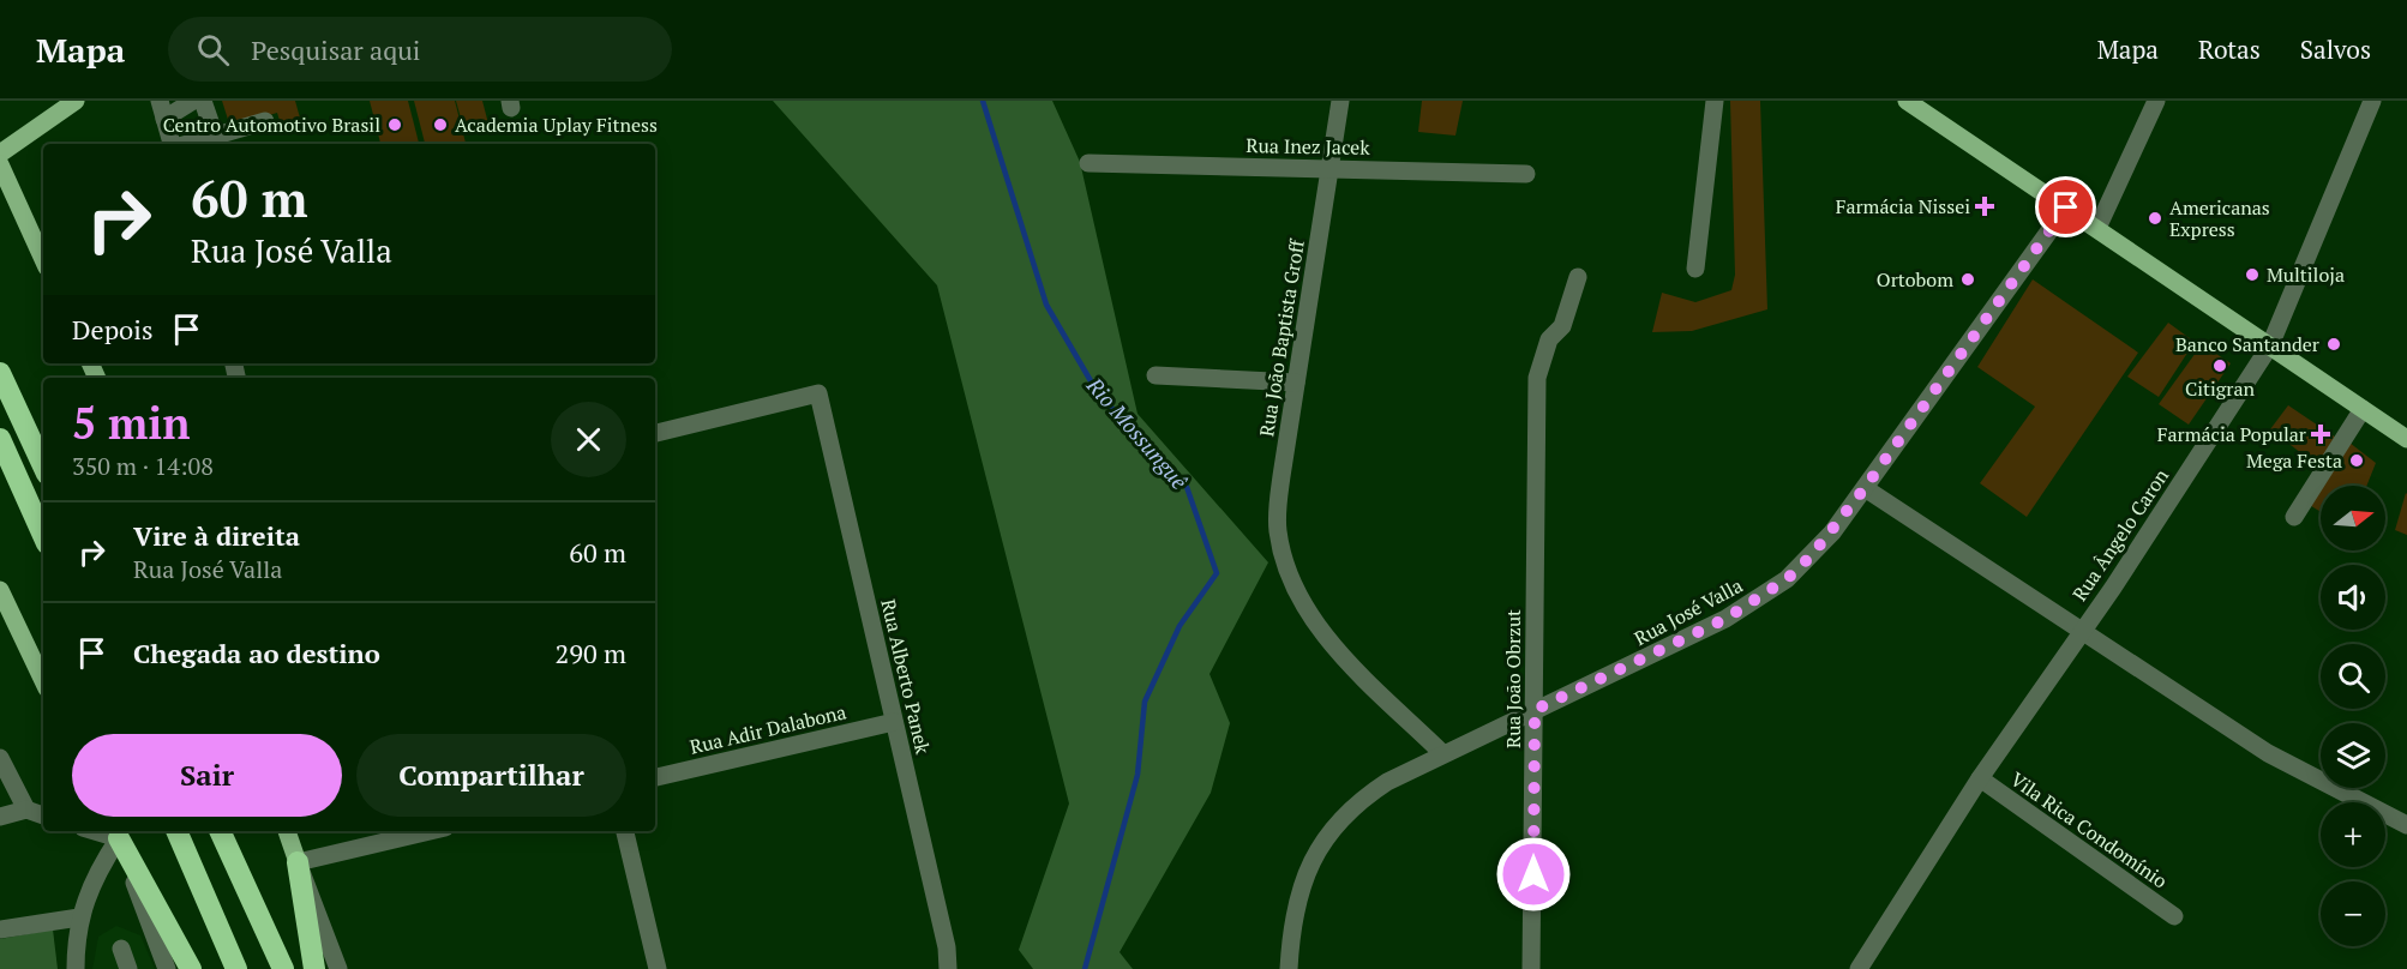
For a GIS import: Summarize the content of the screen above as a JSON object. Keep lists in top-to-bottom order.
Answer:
{
  "streets": {
    "street": [
      "Rua Inez Jacek",
      "Rua João Baptista Groff",
      "Rua Ângelo Caron",
      "Rua José Valla",
      "Rua Alberto Panek",
      "Rua João Obrzut",
      "Rua Adir Dalabona",
      "Vila Rica Condomínio"
    ]
  },
  "crossings": [
    ["Rua Inez Jacek", "Rua João Baptista Groff"],
    ["Rua João Baptista Groff", "Rua José Valla"],
    ["Rua Ângelo Caron", "Vila Rica Condomínio"],
    ["Rua José Valla", "Rua João Obrzut"],
    ["Rua Alberto Panek", "Rua Adir Dalabona"]
  ],
  "water": ["Rio Mossunguê"],
  "places": {
    "other": [
      "Centro Automotivo Brasil",
      "Academia Uplay Fitness",
      "Americanas Express",
      "Multiloja",
      "Ortobom",
      "Banco Santander",
      "Citigran",
      "Mega Festa"
    ],
    "health": ["Farmácia Nissei", "Farmácia Popular"]
  },
  "north": "right",
  "page": {
    "header": "Mapa",
    "search": "Pesquisar aqui",
    "nav": ["Mapa", "Rotas", "Salvos"],
    "turn": ["60 m", "Rua José Valla"],
    "then": "Depois",
    "heading": ["5 min", "350 m · 14:08"],
    "map_buttons": ["+", "−"],
    "list": [
      {
        "name": "Vire à direita",
        "note": "Rua José Valla",
        "value": "60 m"
      },
      {
        "name": "Chegada ao destino",
        "value": "290 m"
      }
    ],
    "buttons": ["Sair", "Compartilhar"]
  }
}
